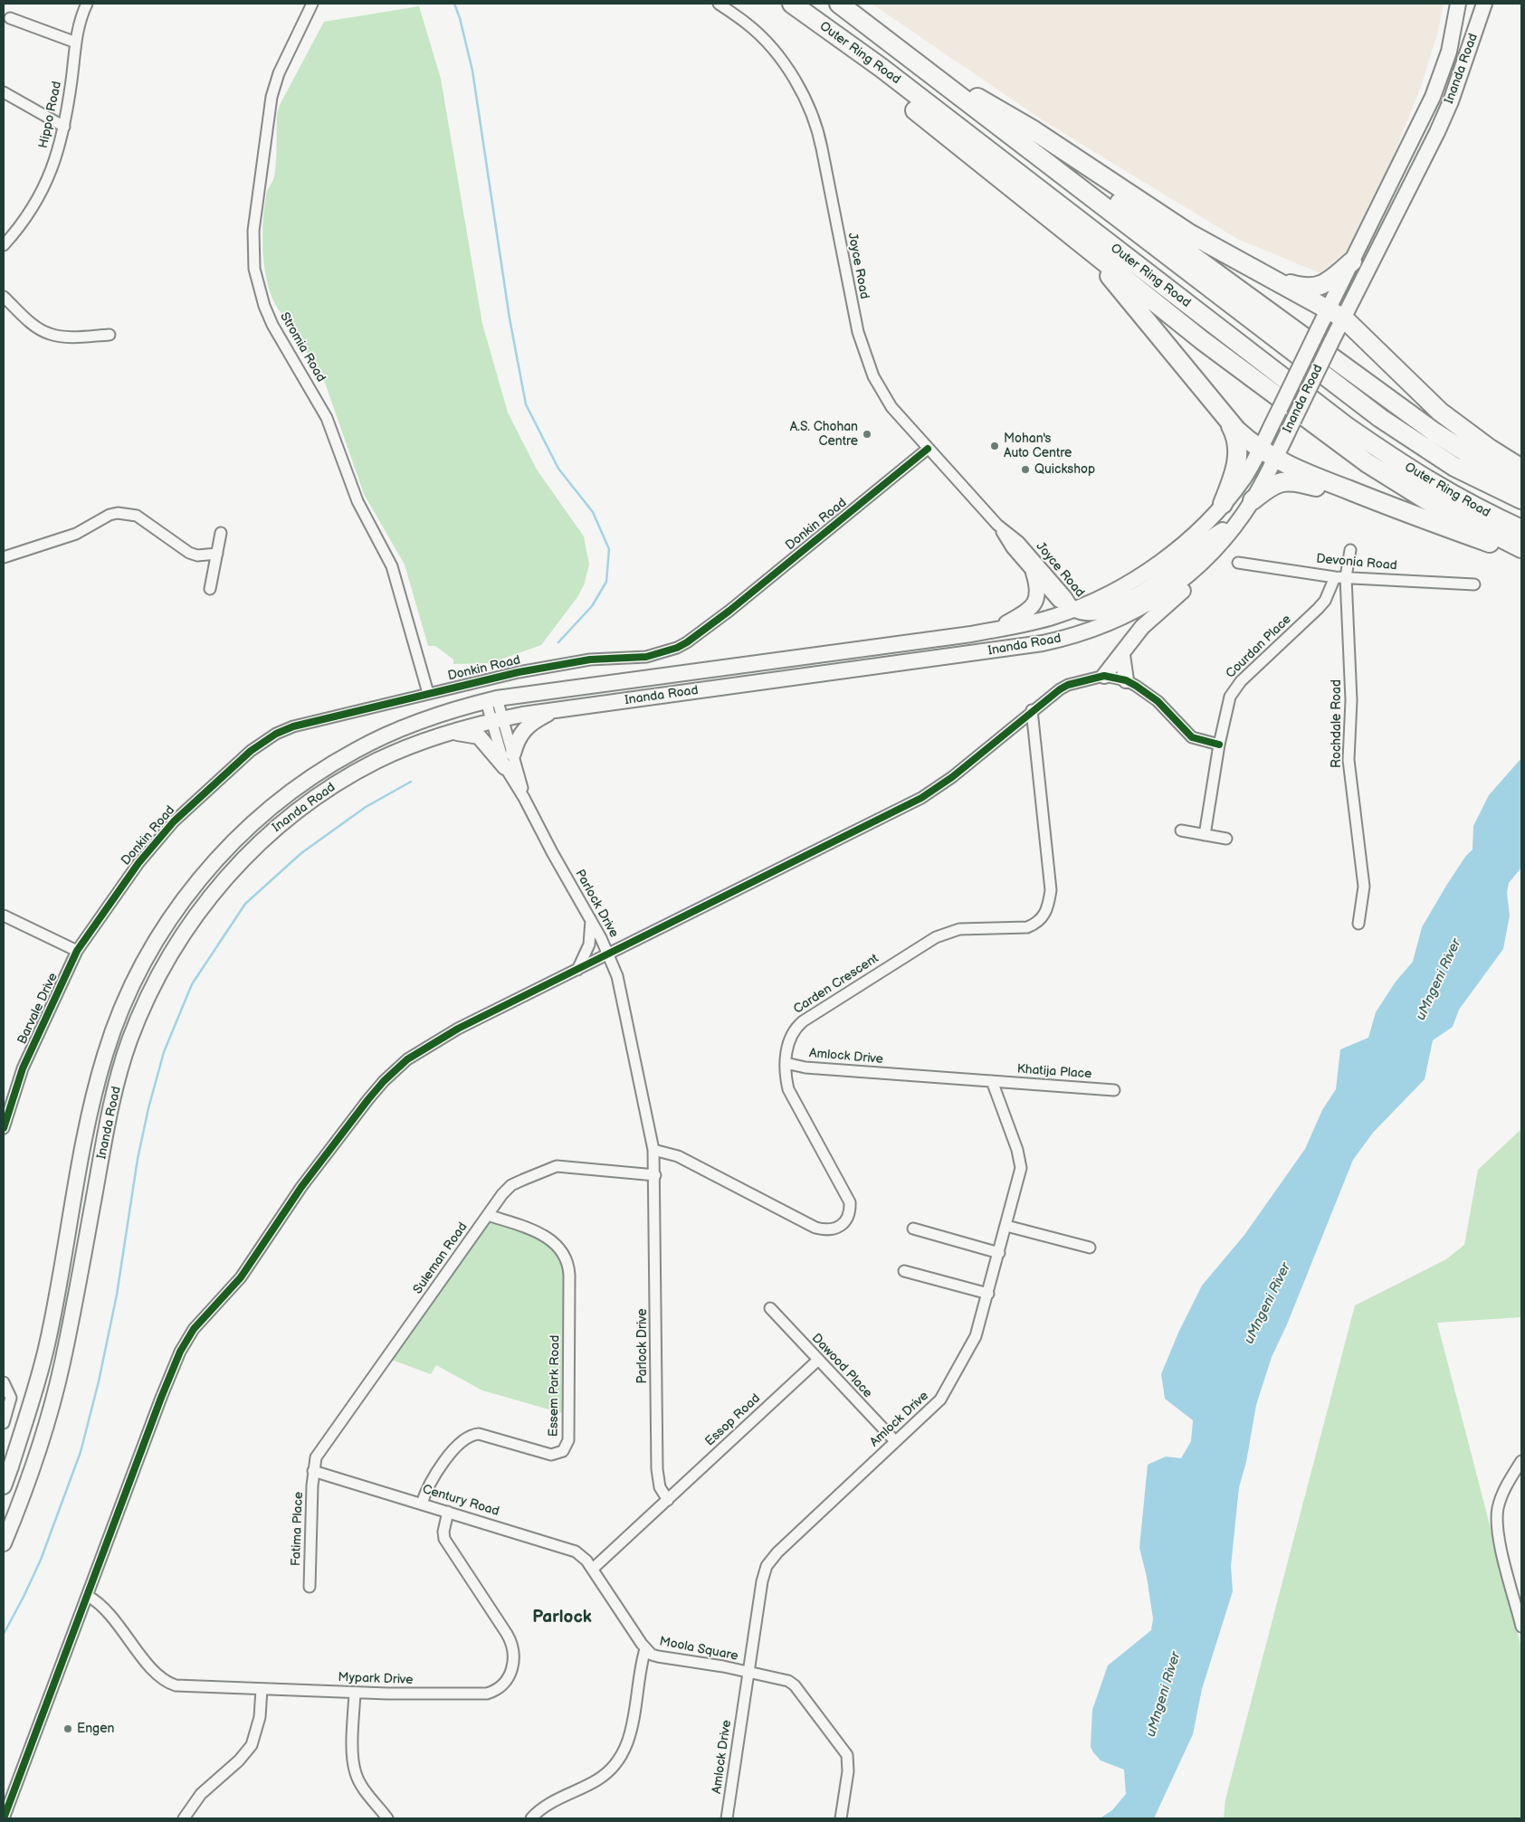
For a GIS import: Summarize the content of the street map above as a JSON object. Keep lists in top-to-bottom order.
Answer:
{
  "streets": {
    "highway": ["Outer Ring Road"],
    "main road": ["Inanda Road"],
    "street": [
      "Hippo Road",
      "Joyce Road",
      "Stromia Road",
      "Donkin Road",
      "Devonia Road",
      "Courdan Place",
      "Rochdale Road",
      "Parlock Drive",
      "Carden Crescent",
      "Barvale Drive",
      "Amlock Drive",
      "Khatija Place",
      "Suleman Road",
      "Dawood Place",
      "Essem Park Road",
      "Essop Road",
      "Century Road",
      "Fatima Place",
      "Moola Square",
      "Mypark Drive"
    ]
  },
  "crossings": [
    ["Inanda Road", "Joyce Road"],
    ["Inanda Road", "Parlock Drive"],
    ["Joyce Road", "Donkin Road"],
    ["Stromia Road", "Donkin Road"],
    ["Donkin Road", "Barvale Drive"],
    ["Devonia Road", "Courdan Place"],
    ["Devonia Road", "Rochdale Road"],
    ["Courdan Place", "Rochdale Road"],
    ["Parlock Drive", "Carden Crescent"],
    ["Parlock Drive", "Suleman Road"],
    ["Parlock Drive", "Essop Road"],
    ["Carden Crescent", "Amlock Drive"],
    ["Amlock Drive", "Khatija Place"],
    ["Amlock Drive", "Dawood Place"],
    ["Amlock Drive", "Moola Square"],
    ["Suleman Road", "Essem Park Road"],
    ["Suleman Road", "Century Road"],
    ["Suleman Road", "Fatima Place"],
    ["Dawood Place", "Essop Road"],
    ["Essem Park Road", "Century Road"],
    ["Century Road", "Fatima Place"],
    ["Century Road", "Mypark Drive"]
  ],
  "districts": ["Parlock"],
  "water": ["uMngeni River"],
  "places": [
    "A.S. Chohan Centre",
    "Mohan's Auto Centre",
    "Quickshop",
    "Engen"
  ]
}
